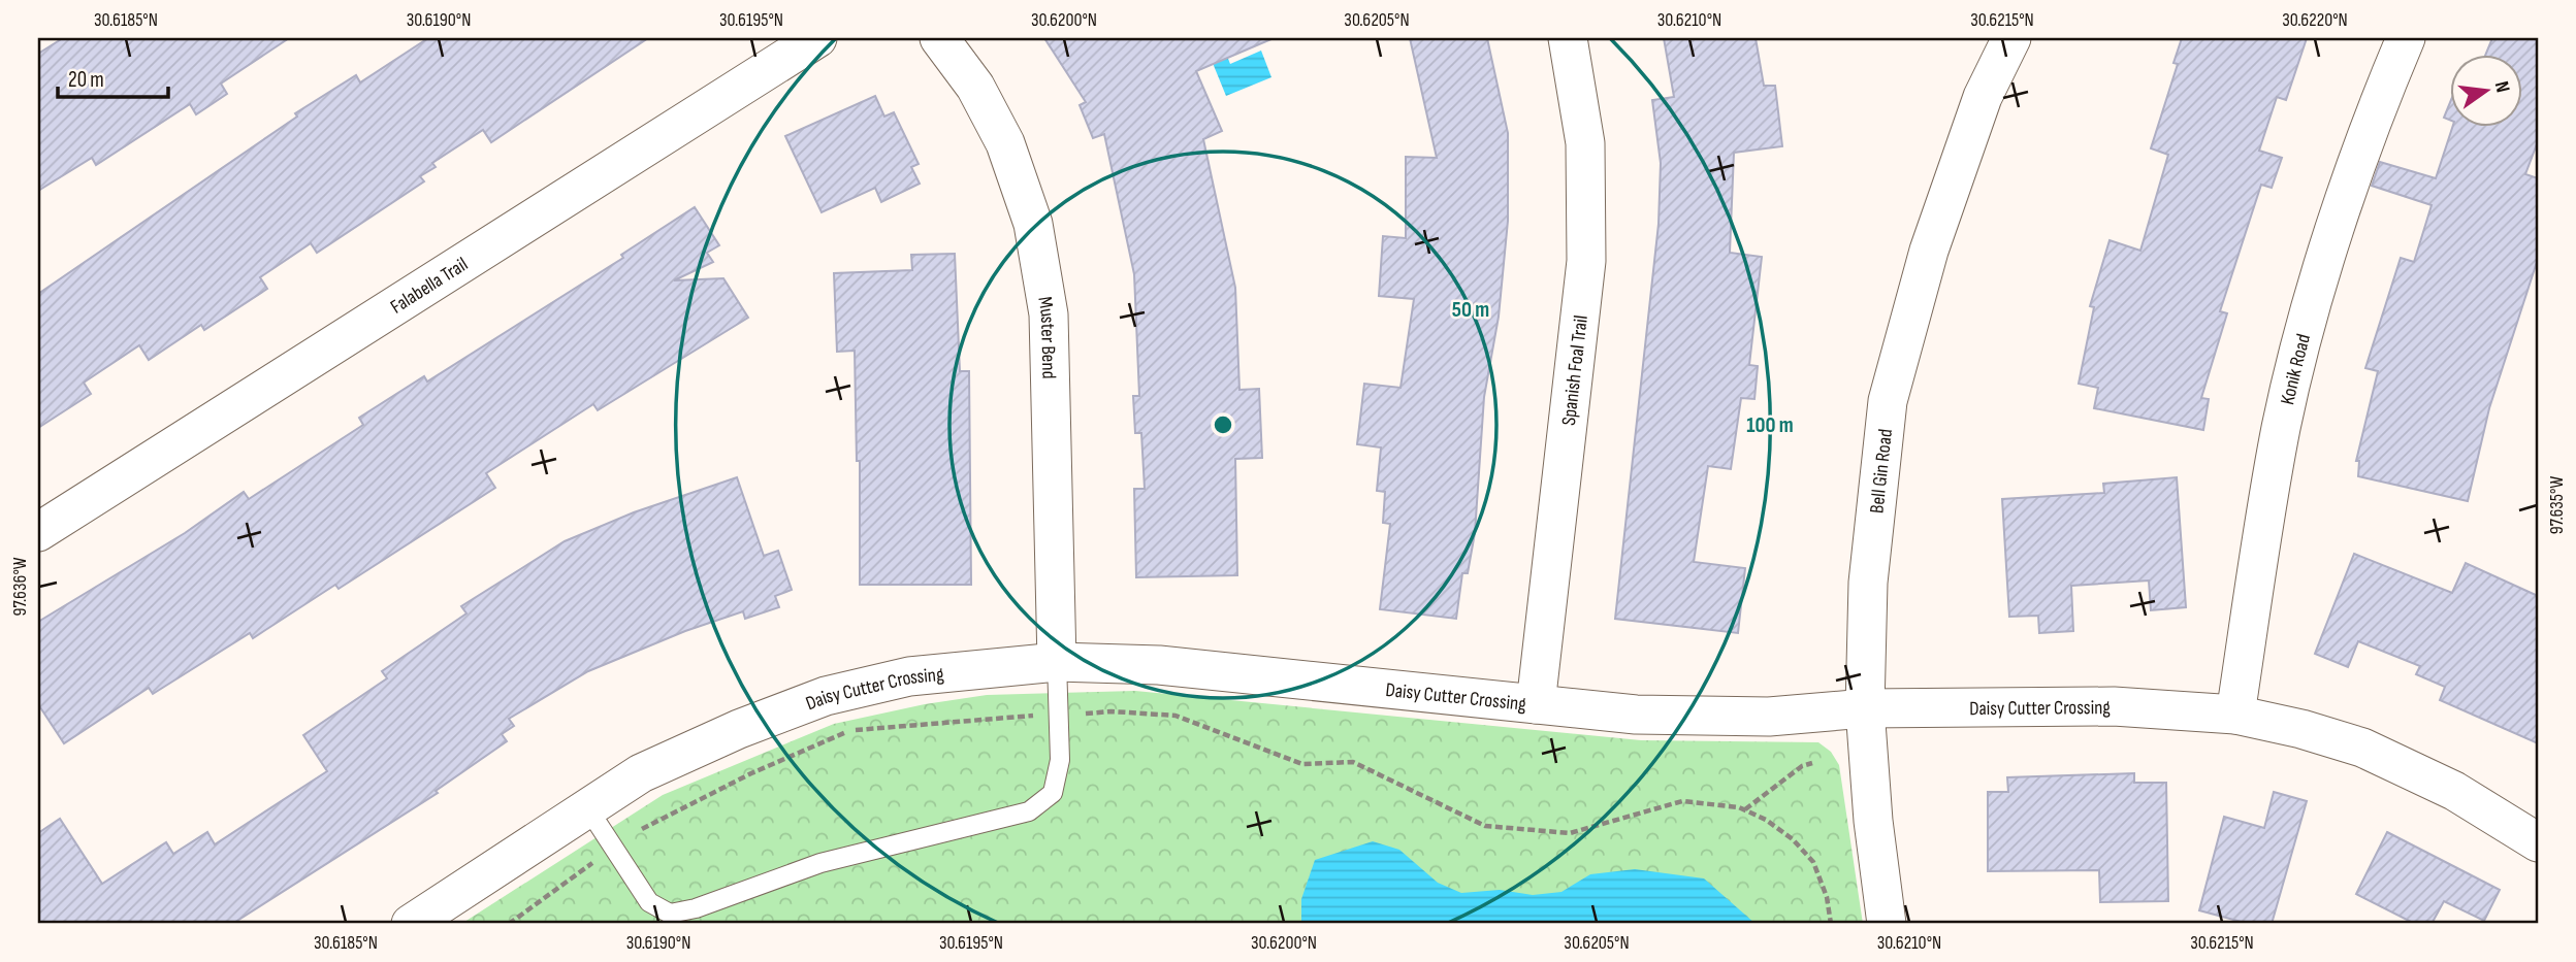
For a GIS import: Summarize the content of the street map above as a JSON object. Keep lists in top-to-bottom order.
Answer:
{
  "streets": {
    "street": [
      "Falabella Trail",
      "Muster Bend",
      "Konik Road",
      "Spanish Foal Trail",
      "Bell Gin Road",
      "Daisy Cutter Crossing"
    ]
  },
  "crossings": [
    ["Muster Bend", "Daisy Cutter Crossing"],
    ["Konik Road", "Daisy Cutter Crossing"],
    ["Spanish Foal Trail", "Daisy Cutter Crossing"],
    ["Bell Gin Road", "Daisy Cutter Crossing"]
  ],
  "scale_bar": "20 m",
  "north": "right",
  "coordinates": [
    "30.6185°N",
    "30.6190°N",
    "30.6195°N",
    "30.6200°N",
    "30.6205°N",
    "30.6210°N",
    "30.6215°N",
    "30.6220°N",
    "97.635°W",
    "97.636°W"
  ],
  "rings": ["50 m", "100 m"]
}
